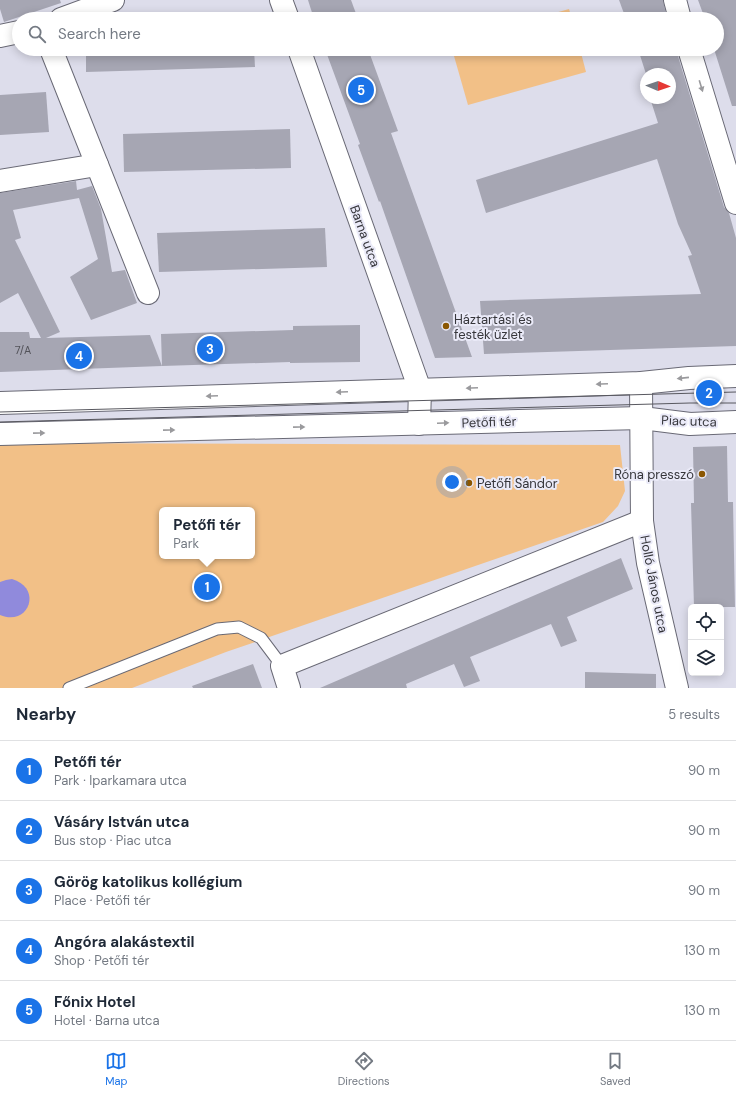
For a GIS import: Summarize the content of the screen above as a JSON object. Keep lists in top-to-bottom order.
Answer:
{
  "streets": {
    "street": [
      "Barna utca",
      "Piac utca",
      "Petőfi tér",
      "Holló János utca"
    ]
  },
  "crossings": [
    ["Barna utca", "Petőfi tér"],
    ["Piac utca", "Petőfi tér"],
    ["Piac utca", "Holló János utca"],
    ["Petőfi tér", "Holló János utca"]
  ],
  "places": ["Háztartási és festék üzlet", "Róna presszó", "Petőfi Sándor"],
  "house_numbers": ["7/A"],
  "north": "right",
  "page": {
    "search": "Search here",
    "pins": [
      "5",
      "3",
      "4",
      "2",
      "1"
    ],
    "popup": ["Petőfi tér", "Park"],
    "heading": ["Nearby", "5 results"],
    "list": [
      {
        "mark": "1",
        "name": "Petőfi tér",
        "note": "Park · Iparkamara utca",
        "value": "90 m"
      },
      {
        "mark": "2",
        "name": "Vásáry István utca",
        "note": "Bus stop · Piac utca",
        "value": "90 m"
      },
      {
        "mark": "3",
        "name": "Görög katolikus kollégium",
        "note": "Place · Petőfi tér",
        "value": "90 m"
      },
      {
        "mark": "4",
        "name": "Angóra alakástextil",
        "note": "Shop · Petőfi tér",
        "value": "130 m"
      },
      {
        "mark": "5",
        "name": "Főnix Hotel",
        "note": "Hotel · Barna utca",
        "value": "130 m"
      }
    ],
    "nav": ["Map", "Directions", "Saved"]
  }
}
